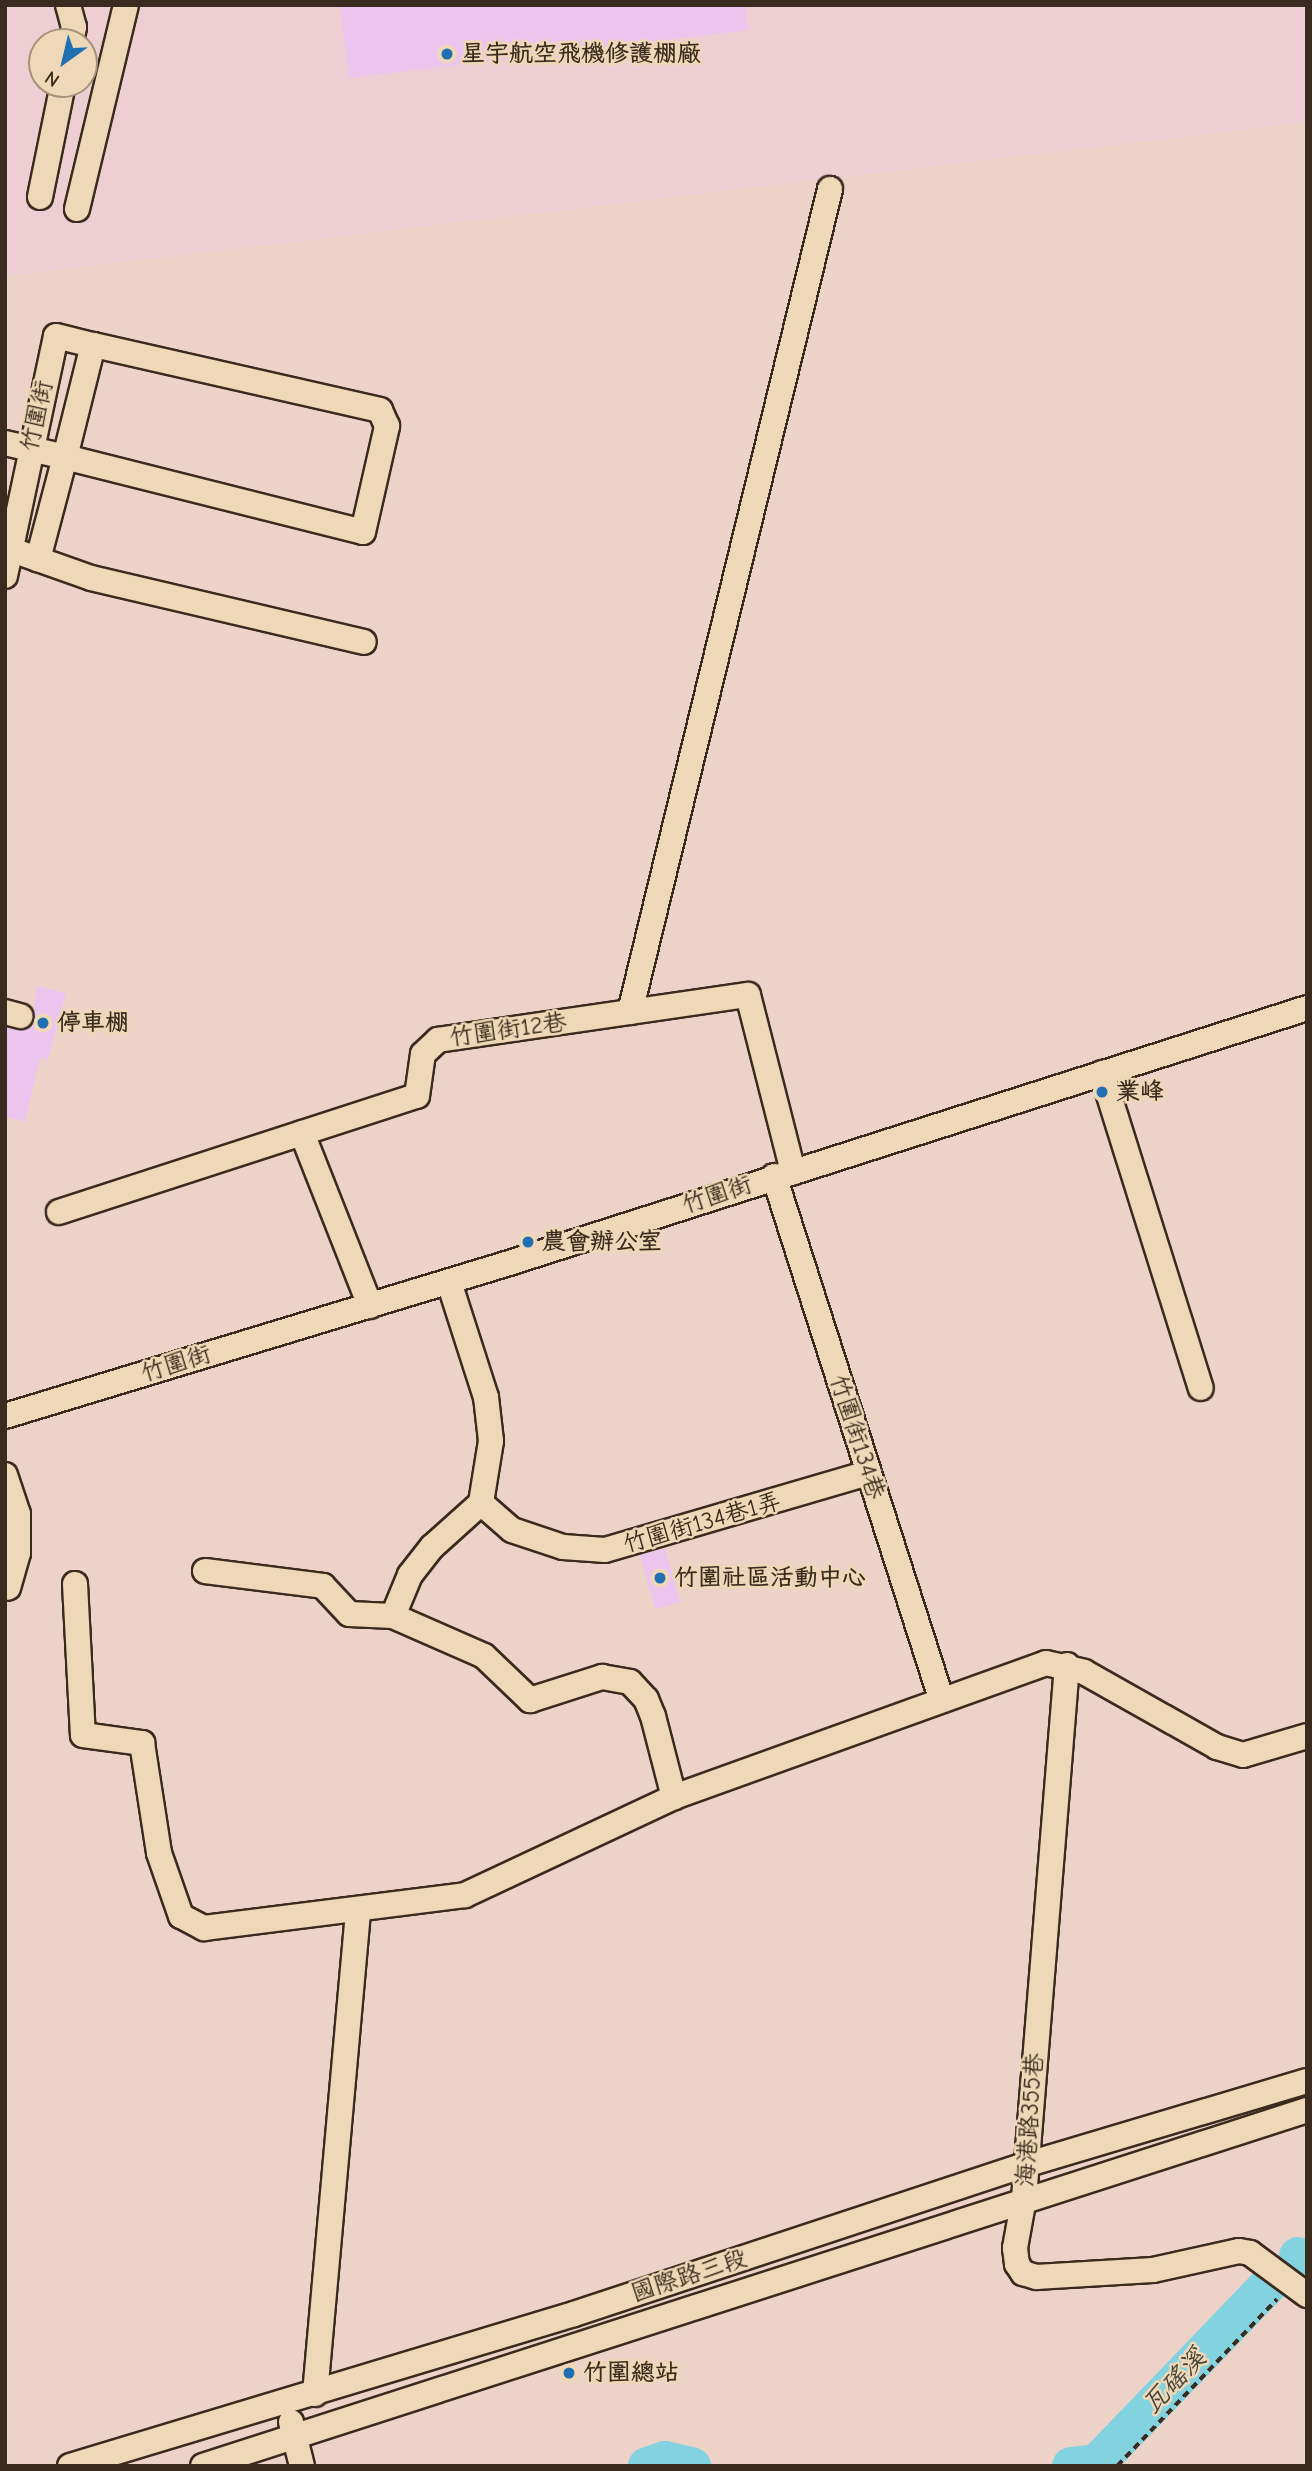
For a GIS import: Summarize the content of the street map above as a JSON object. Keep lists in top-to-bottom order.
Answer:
{
  "streets": {
    "street": [
      "竹圍街",
      "竹圍街12巷",
      "竹圍街134巷",
      "竹圍街134巷1弄",
      "海港路355巷",
      "國際路三段"
    ]
  },
  "crossings": [
    ["竹圍街", "竹圍街12巷"],
    ["竹圍街", "竹圍街134巷"],
    ["竹圍街12巷", "竹圍街134巷"],
    ["竹圍街134巷", "竹圍街134巷1弄"],
    ["海港路355巷", "國際路三段"]
  ],
  "water": ["瓦磘溪"],
  "places": [
    "星宇航空飛機修護棚廠",
    "停車棚",
    "業峰",
    "農會辦公室",
    "竹圍社區活動中心",
    "竹圍總站"
  ],
  "north": "bottom left"
}
